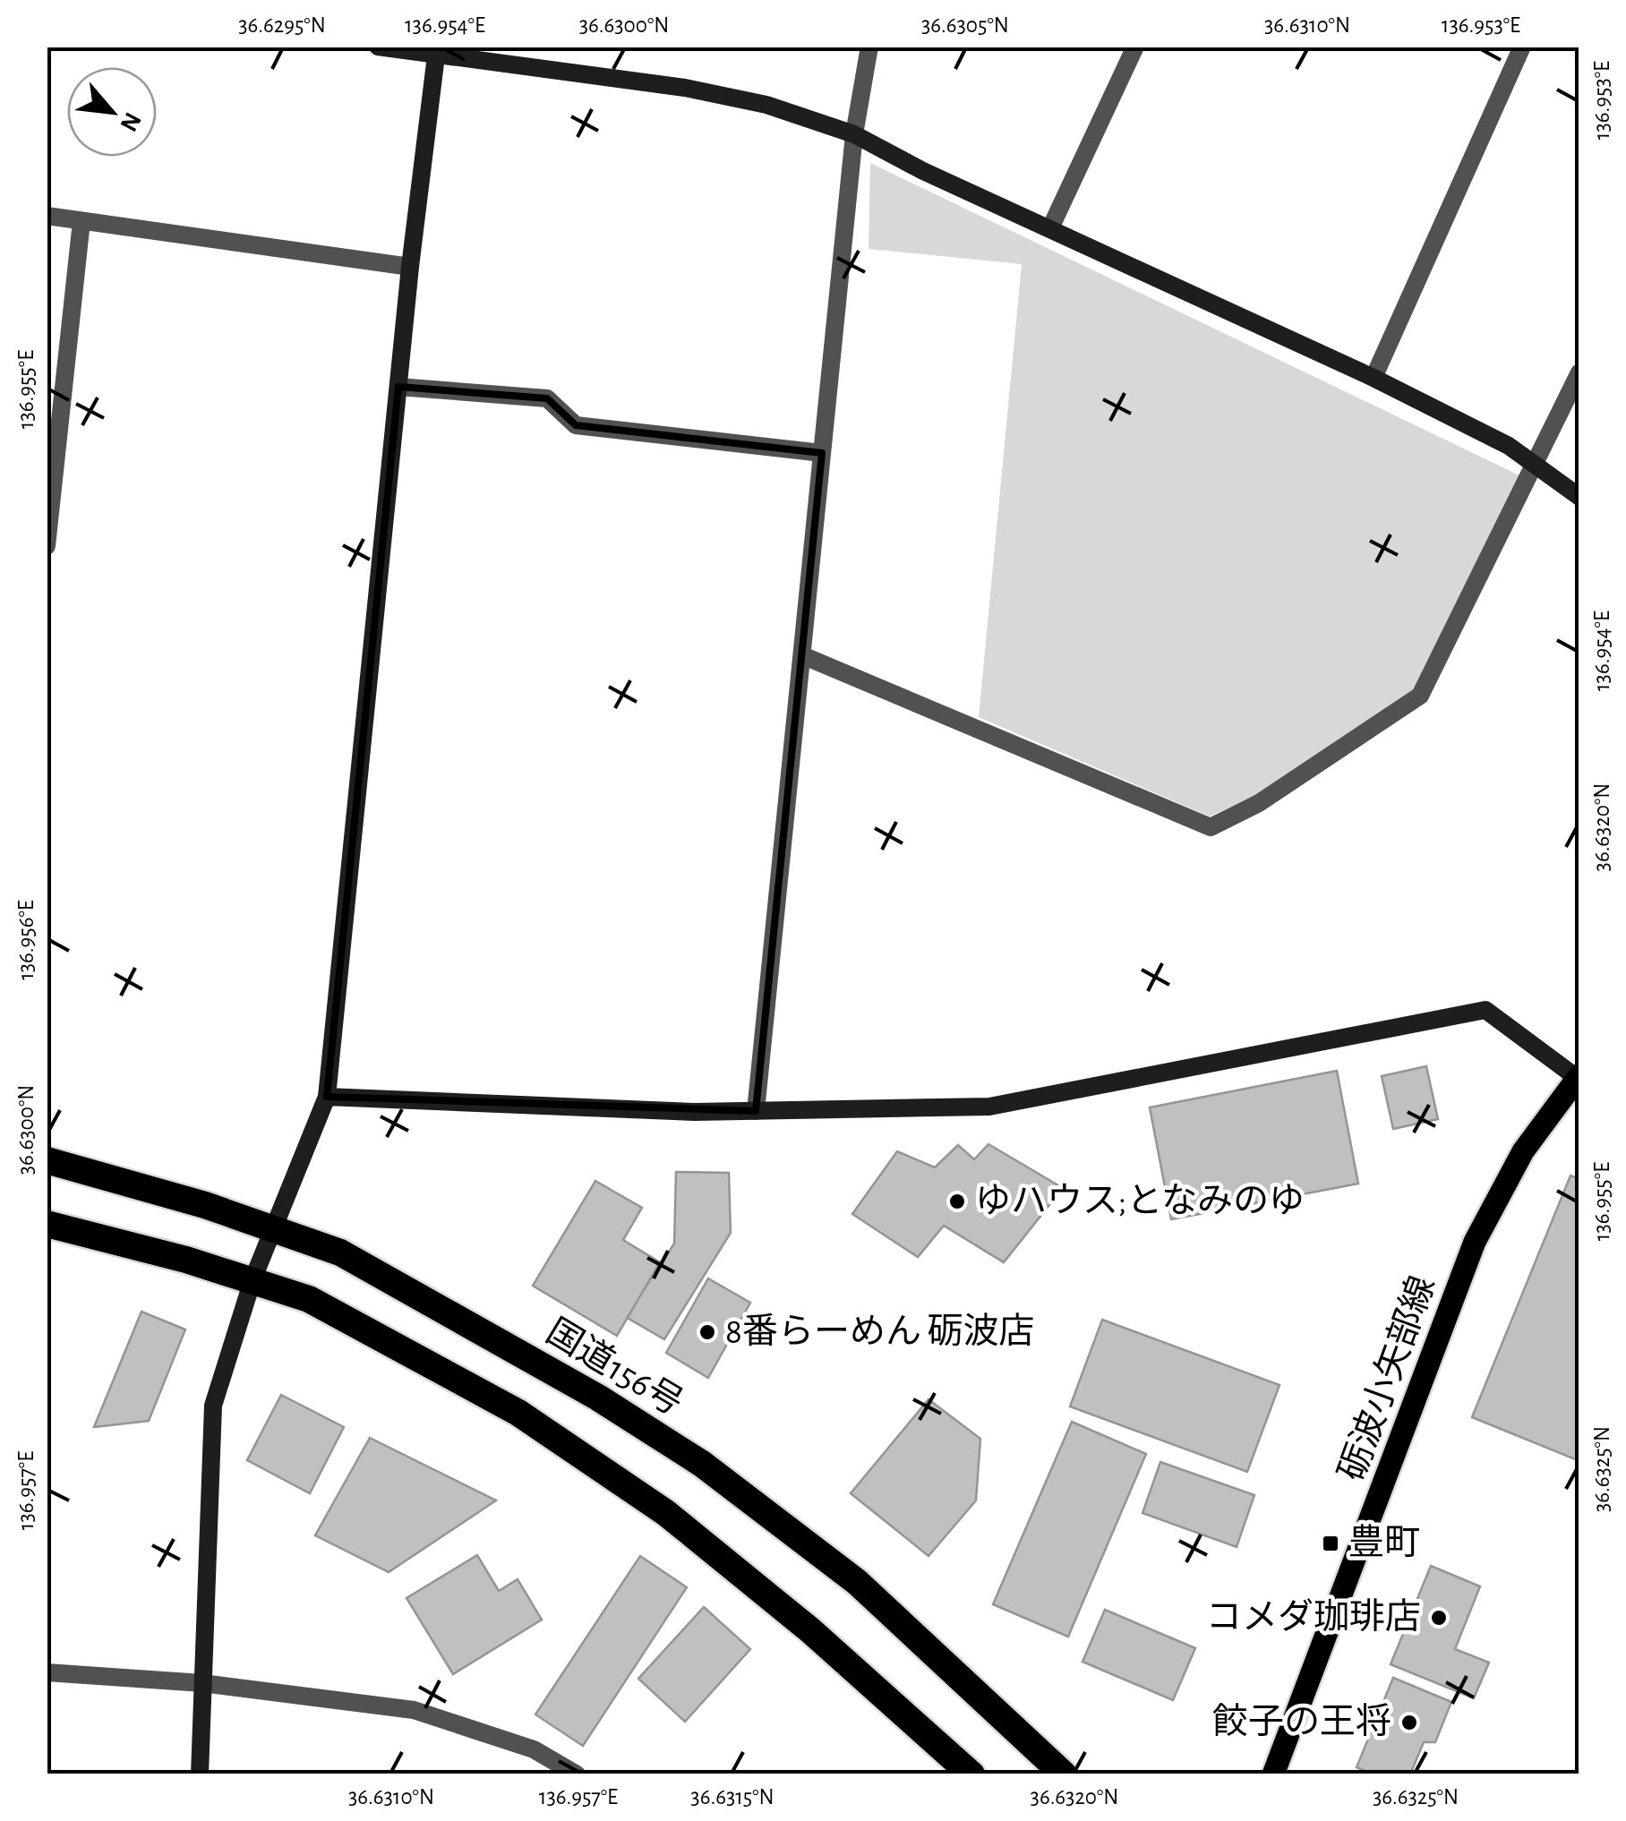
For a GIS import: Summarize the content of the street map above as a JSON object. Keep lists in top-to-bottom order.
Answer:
{
  "streets": {
    "highway": ["国道156号"],
    "main road": ["砺波小矢部線"]
  },
  "places": {
    "other": [
      "ゆハウス;となみのゆ",
      "8番らーめん 砺波店",
      "コメダ珈琲店",
      "餃子の王将"
    ],
    "transit": ["豊町"]
  },
  "north": "bottom right",
  "coordinates": [
    "36.6295°N",
    "136.954°E",
    "36.6300°N",
    "36.6305°N",
    "36.6310°N",
    "136.953°E",
    "136.955°E",
    "36.6320°N",
    "136.956°E",
    "36.6325°N",
    "136.957°E",
    "36.6315°N"
  ]
}
